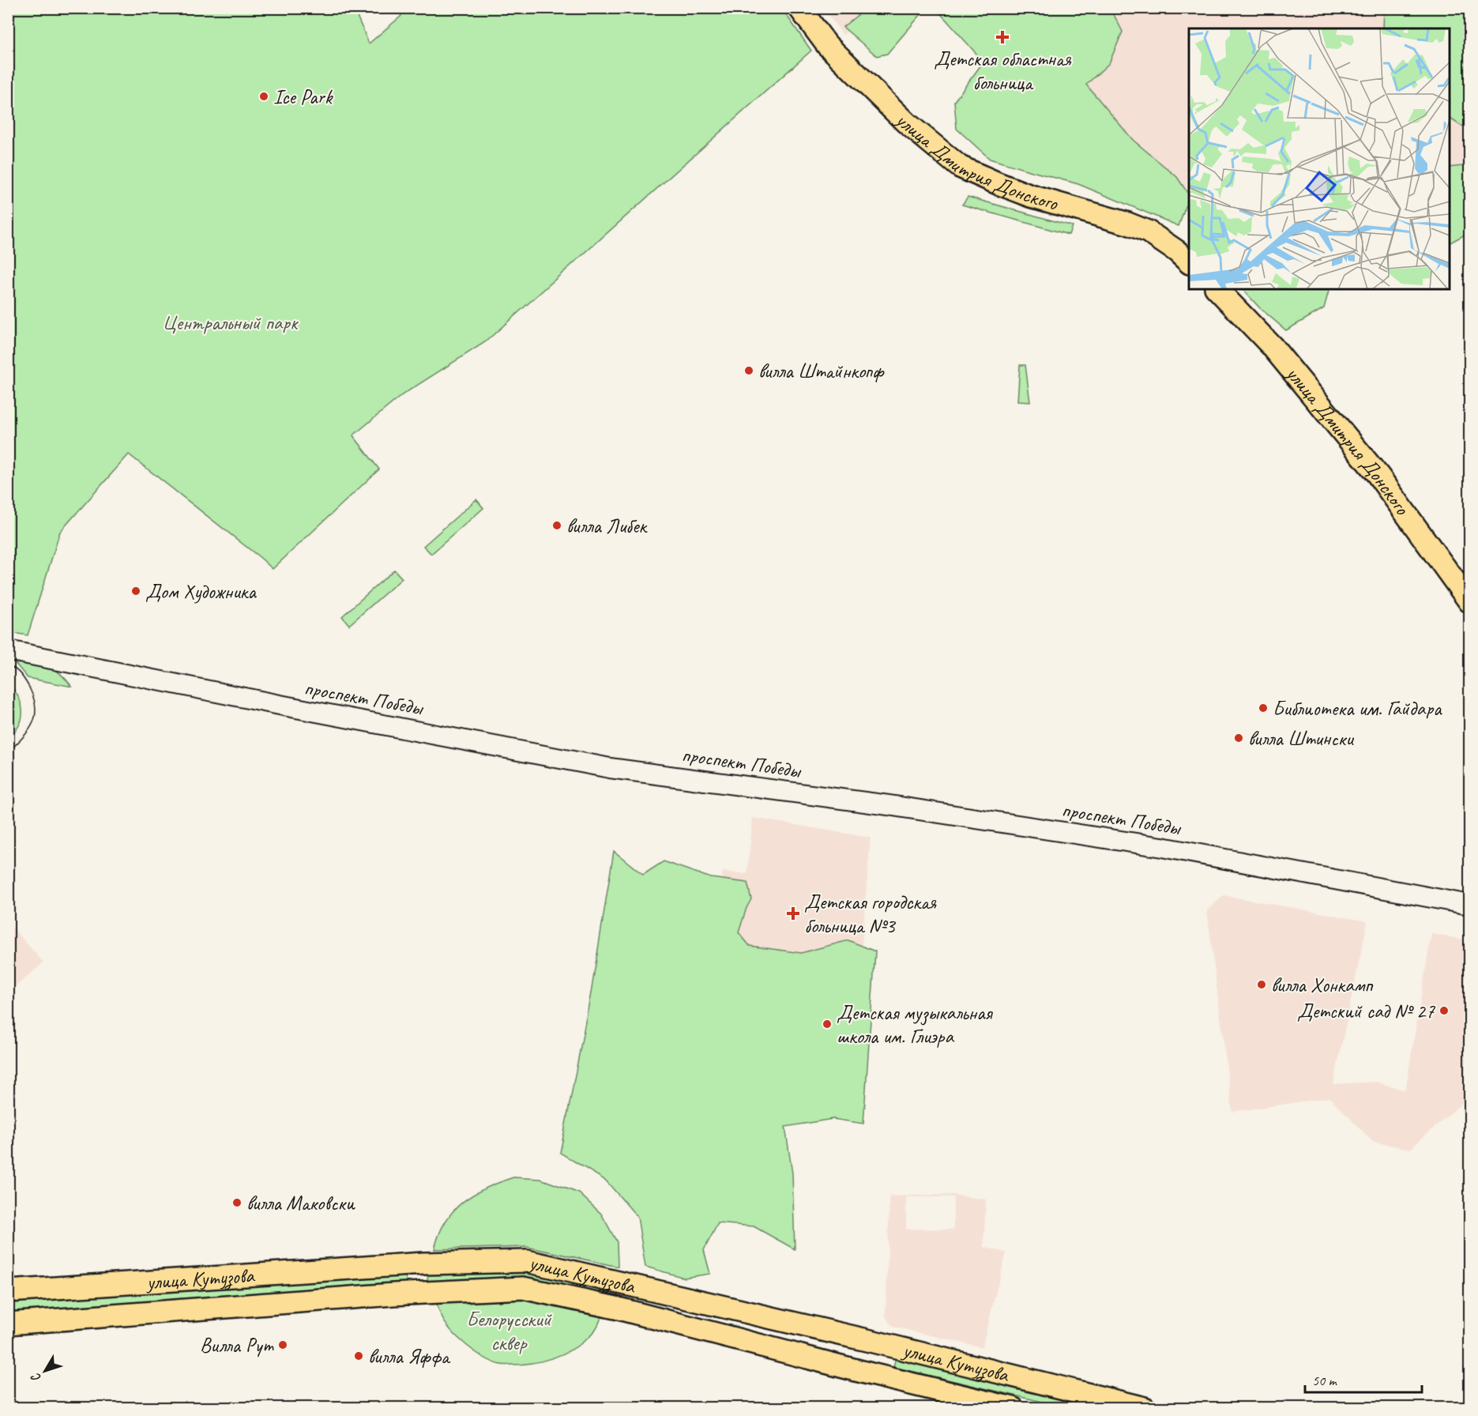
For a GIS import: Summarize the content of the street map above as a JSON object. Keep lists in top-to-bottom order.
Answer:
{
  "streets": {
    "main road": ["улица Дмитрия Донского", "проспект Победы", "улица Кутузова"]
  },
  "parks": ["Центральный парк", "Белорусский сквер"],
  "places": {
    "health": ["Детская областная больница", "Детская городская больница №3"],
    "other": [
      "Ice Park",
      "вилла Штайнкопф",
      "вилла Либек",
      "Дом Художника",
      "Библиотека им. Гайдара",
      "вилла Штински",
      "вилла Хонкамп",
      "Детский сад № 27",
      "Детская музыкальная школа им. Глиэра",
      "вилла Маковски",
      "Вилла Рут",
      "вилла Яффа"
    ]
  },
  "scale_bar": "50 m",
  "north": "bottom left"
}
